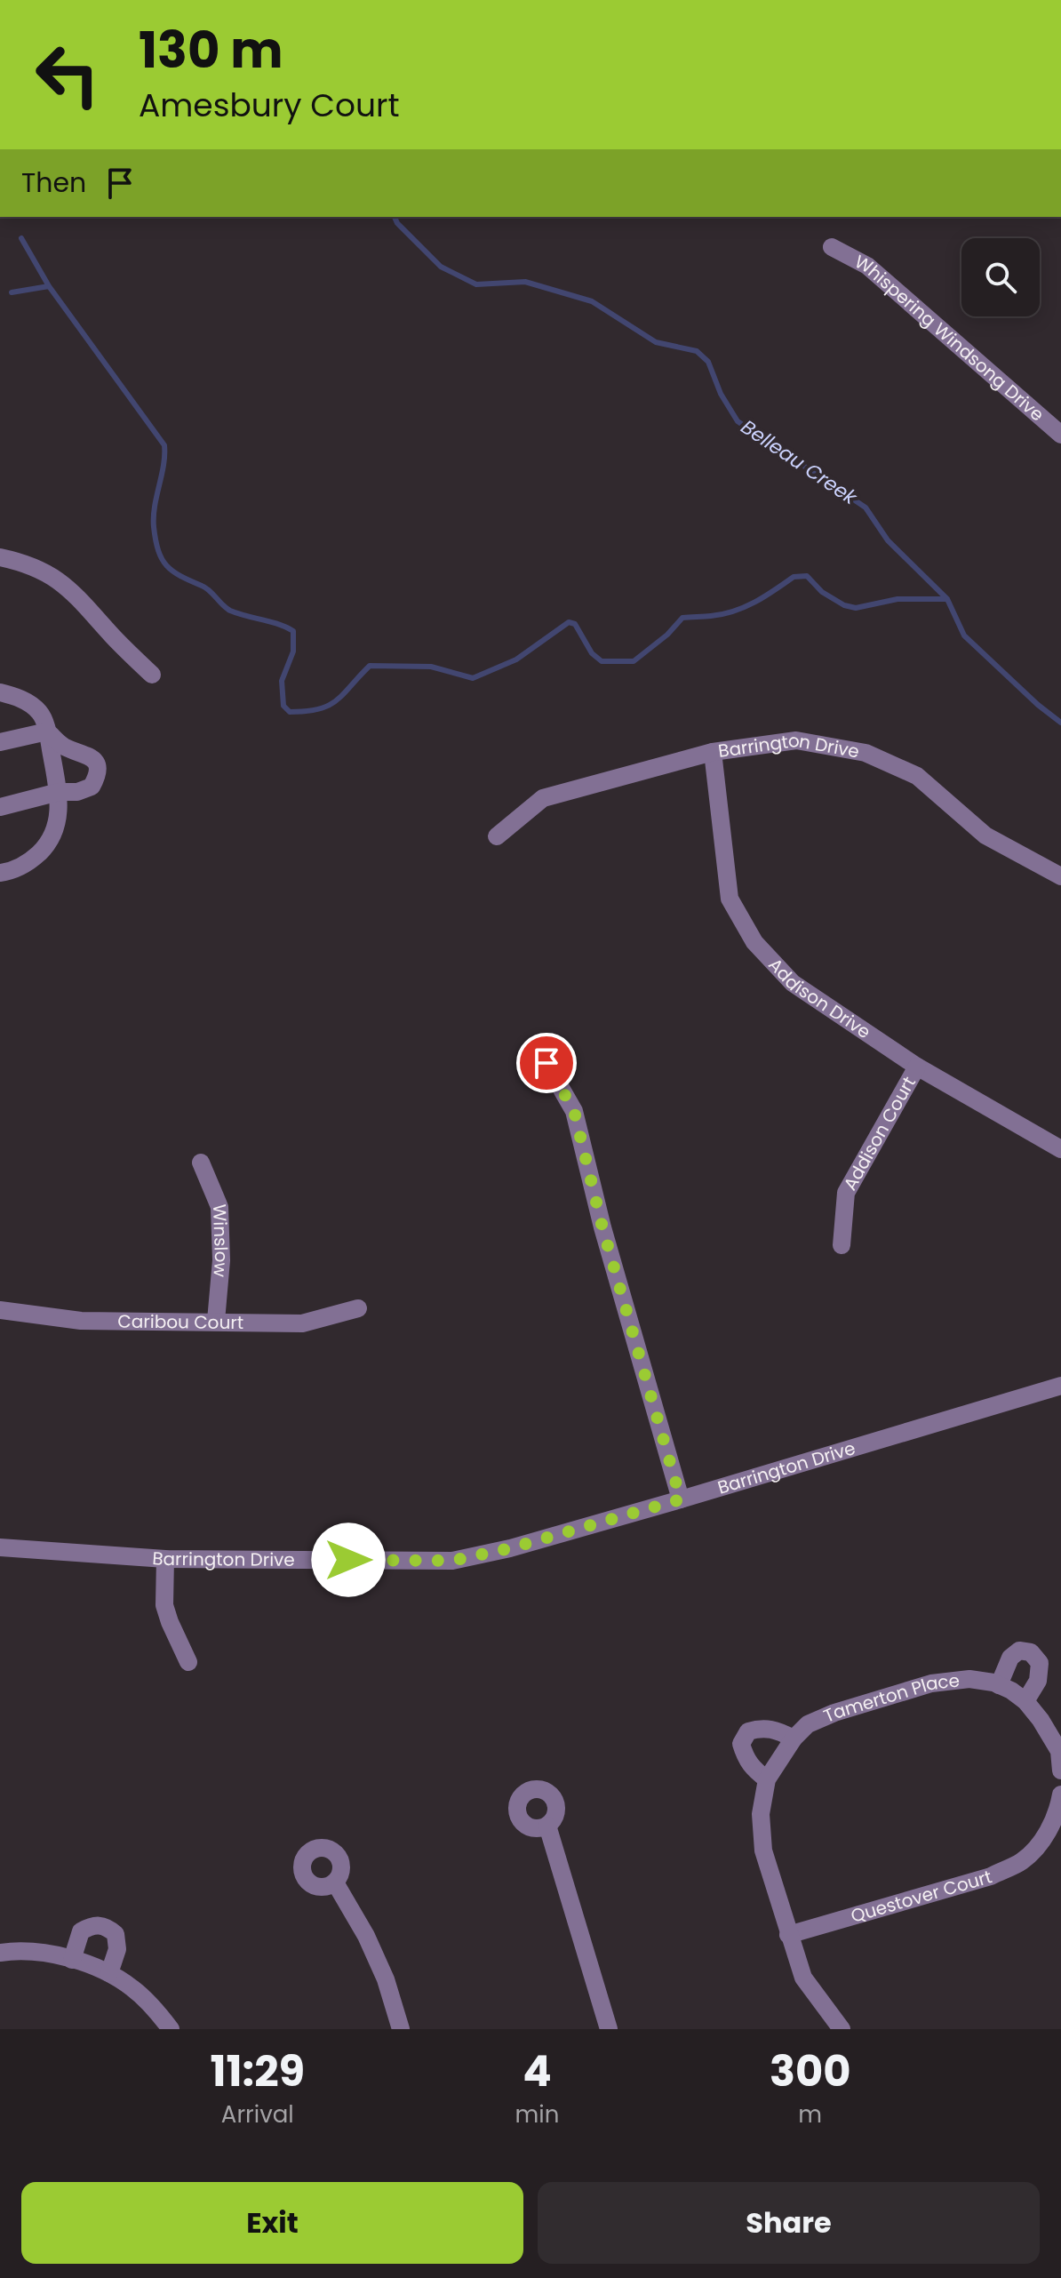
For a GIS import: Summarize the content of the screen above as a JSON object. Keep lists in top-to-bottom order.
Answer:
{
  "streets": {
    "street": [
      "Whispering Windsong Drive",
      "Barrington Drive",
      "Addison Drive",
      "Addison Court",
      "Winslow",
      "Caribou Court",
      "Tamerton Place",
      "Questover Court"
    ]
  },
  "crossings": [
    ["Barrington Drive", "Addison Drive"],
    ["Addison Drive", "Addison Court"],
    ["Winslow", "Caribou Court"],
    ["Tamerton Place", "Questover Court"]
  ],
  "water": ["Belleau Creek"],
  "page": {
    "turn": ["130 m", "Amesbury Court"],
    "then": "Then",
    "eta": [
      "11:29",
      "Arrival",
      "4",
      "min",
      "300",
      "m"
    ],
    "buttons": ["Exit", "Share"]
  }
}
